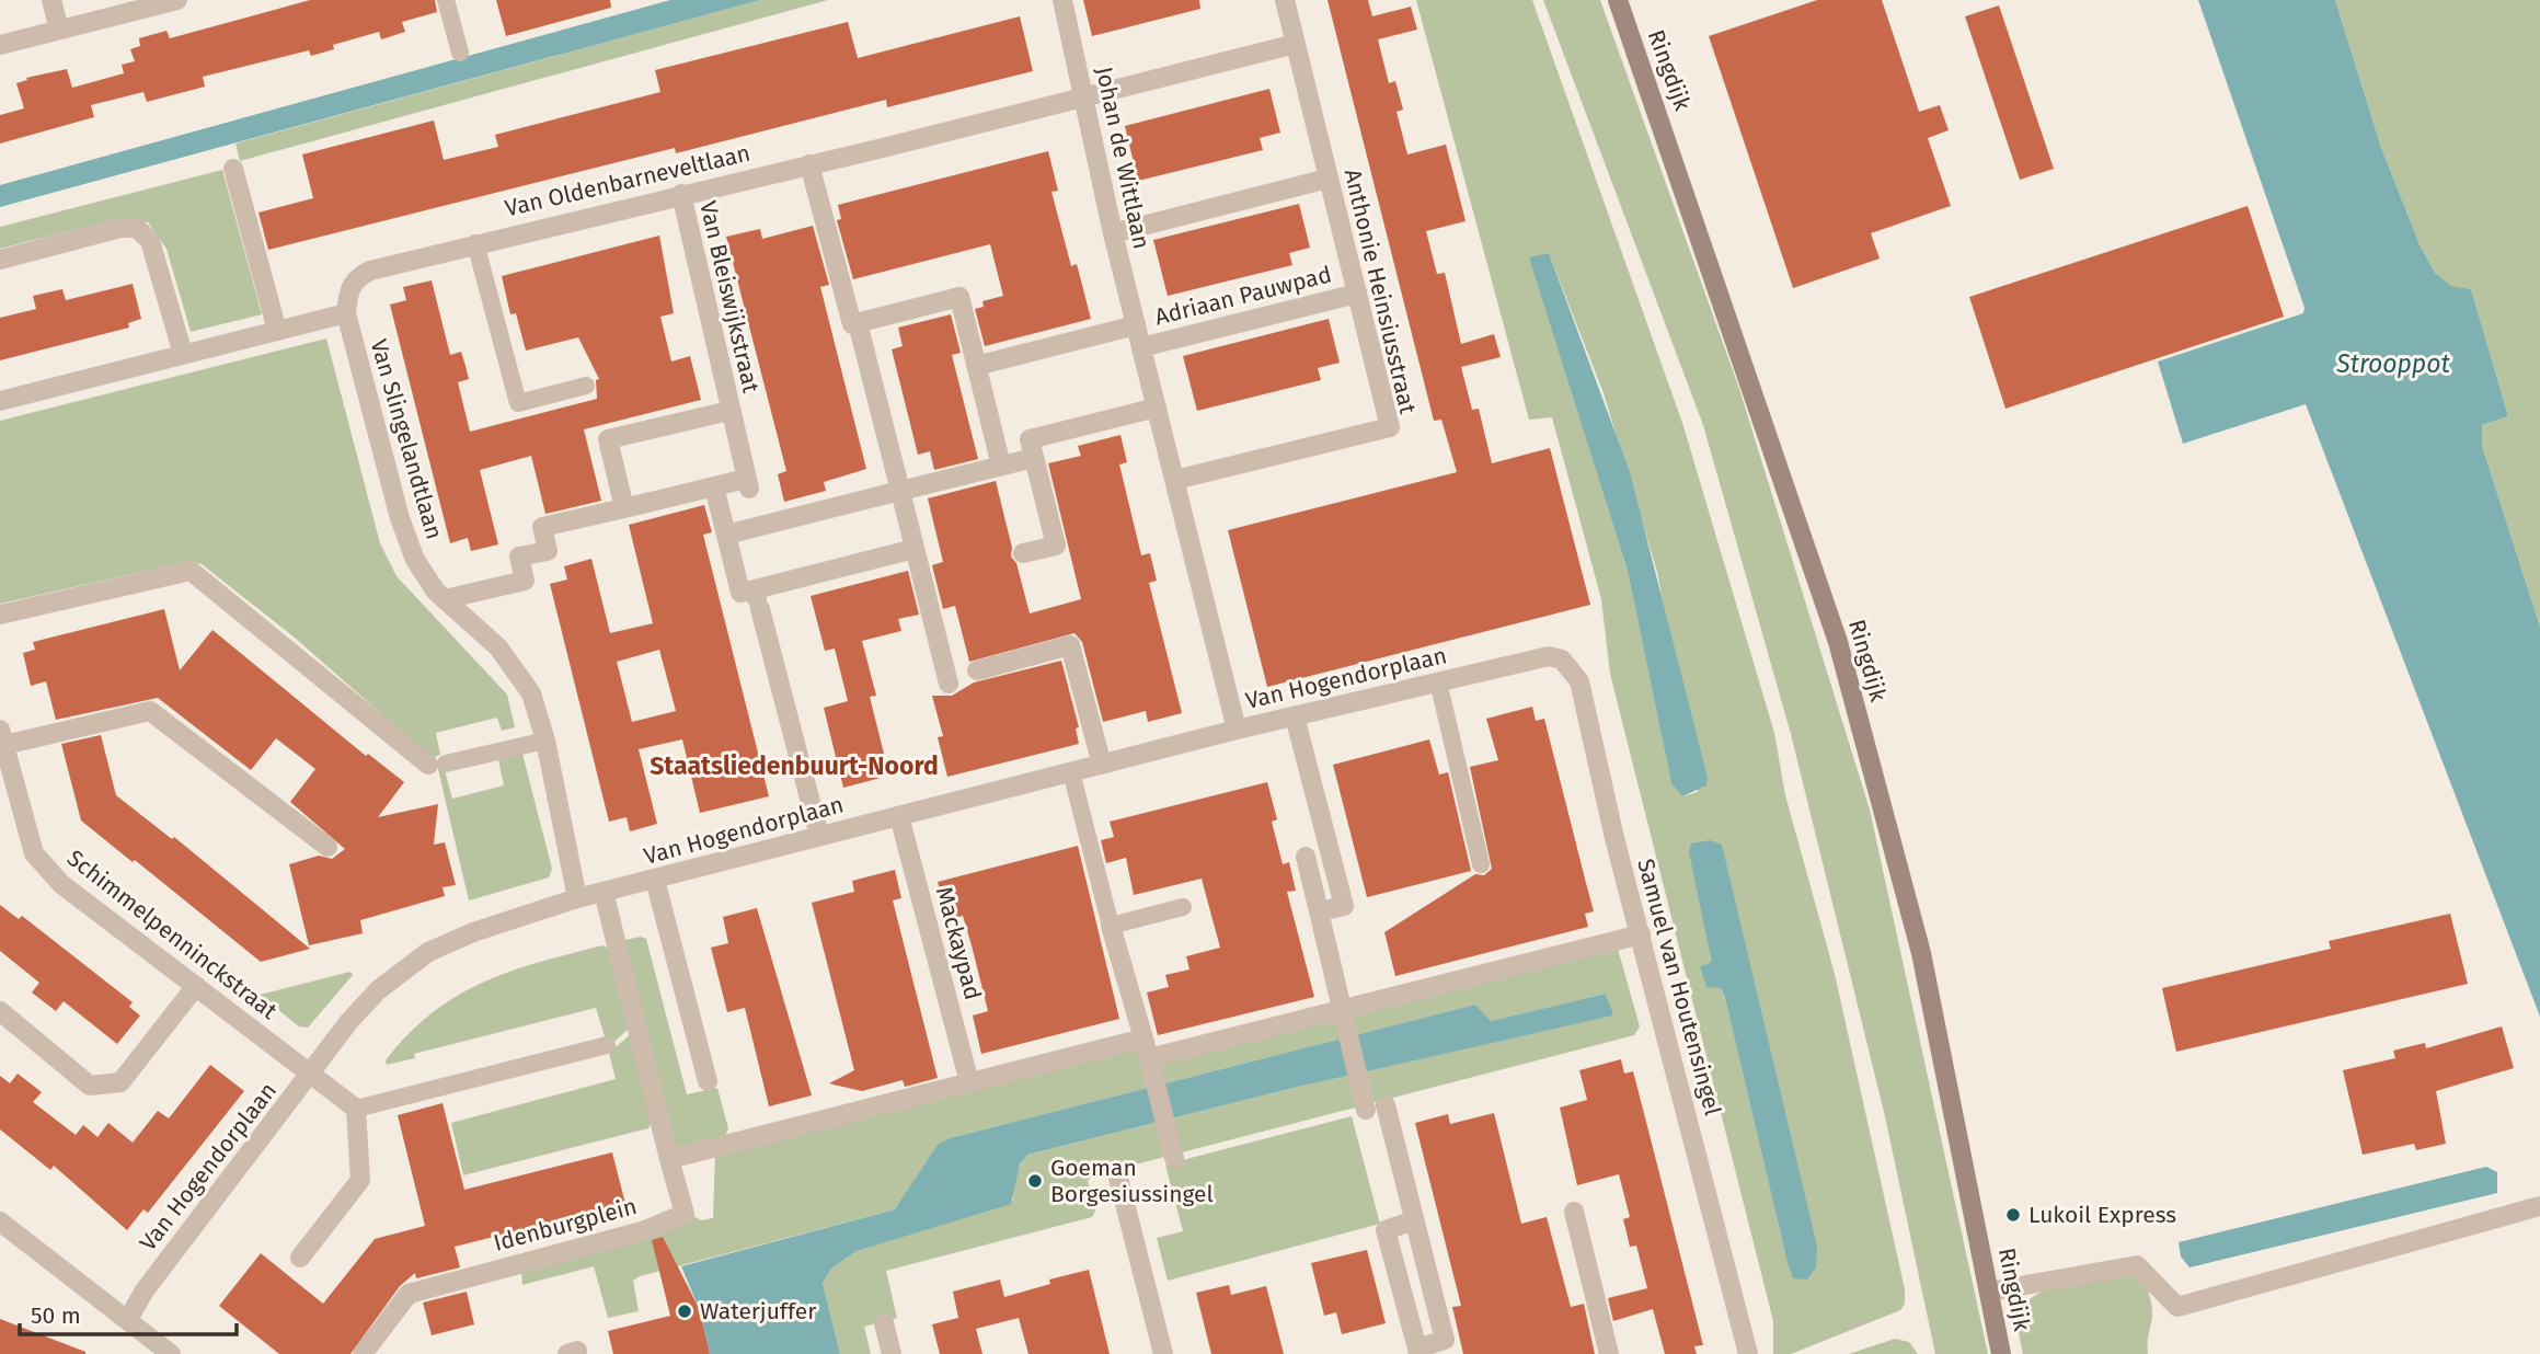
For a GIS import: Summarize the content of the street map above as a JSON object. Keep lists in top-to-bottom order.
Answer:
{
  "streets": {
    "main road": ["Ringdijk"],
    "street": [
      "Johan de Wittlaan",
      "Van Oldenbarneveltlaan",
      "Anthonie Heinsiusstraat",
      "Adriaan Pauwpad",
      "Van Bleiswijkstraat",
      "Van Slingelandtlaan",
      "Van Hogendorplaan",
      "Schimmelpenninckstraat",
      "Mackaypad",
      "Samuel van Houtensingel",
      "Idenburgplein"
    ]
  },
  "crossings": [
    ["Johan de Wittlaan", "Van Oldenbarneveltlaan"],
    ["Johan de Wittlaan", "Anthonie Heinsiusstraat"],
    ["Johan de Wittlaan", "Adriaan Pauwpad"],
    ["Johan de Wittlaan", "Van Hogendorplaan"],
    ["Van Oldenbarneveltlaan", "Anthonie Heinsiusstraat"],
    ["Van Oldenbarneveltlaan", "Van Bleiswijkstraat"],
    ["Van Oldenbarneveltlaan", "Van Slingelandtlaan"],
    ["Anthonie Heinsiusstraat", "Adriaan Pauwpad"],
    ["Van Slingelandtlaan", "Van Hogendorplaan"],
    ["Van Hogendorplaan", "Schimmelpenninckstraat"],
    ["Van Hogendorplaan", "Mackaypad"],
    ["Van Hogendorplaan", "Samuel van Houtensingel"]
  ],
  "districts": ["Staatsliedenbuurt-Noord"],
  "water": ["Strooppot"],
  "places": ["Goeman Borgesiussingel", "Lukoil Express", "Waterjuffer"],
  "scale_bar": "50 m"
}
